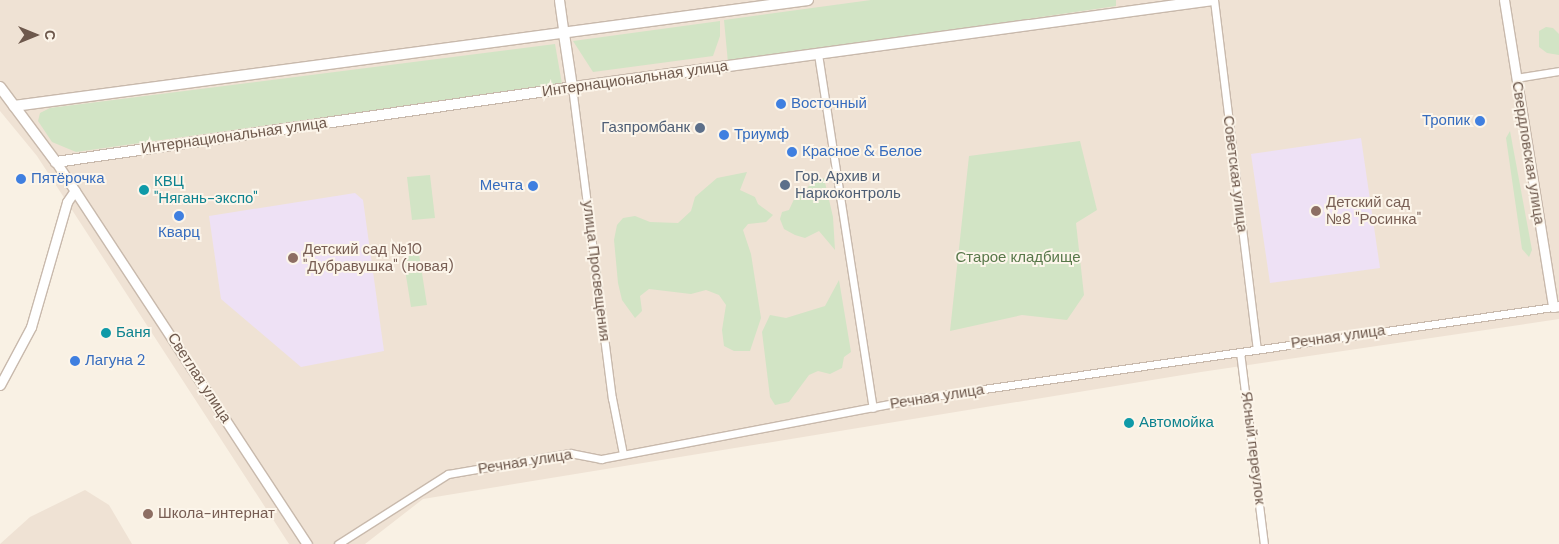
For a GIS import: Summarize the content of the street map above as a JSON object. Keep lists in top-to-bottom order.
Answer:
{
  "streets": {
    "main road": ["Интернациональная улица"],
    "street": [
      "Свердловская улица",
      "Советская улица",
      "улица Просвещения",
      "Речная улица",
      "Светлая улица",
      "Ясный переулок"
    ]
  },
  "crossings": [
    ["Интернациональная улица", "Советская улица"],
    ["Интернациональная улица", "улица Просвещения"],
    ["Интернациональная улица", "Светлая улица"],
    ["Свердловская улица", "Речная улица"],
    ["Советская улица", "Речная улица"],
    ["улица Просвещения", "Речная улица"],
    ["Речная улица", "Ясный переулок"]
  ],
  "parks": ["Старое кладбище"],
  "places": [
    "Восточный",
    "Тропик",
    "Газпромбанк",
    "Триумф",
    "Красное & Белое",
    "Пятёрочка",
    "Гор. Архив и Наркоконтроль",
    "Мечта",
    "КВЦ \"Нягань-экспо\"",
    "Детский сад №8 \"Росинка\"",
    "Кварц",
    "Детский сад №10 \"Дубравушка\" (новая)",
    "Баня",
    "Лагуна 2",
    "Автомойка",
    "Школа-интернат"
  ],
  "north": "right"
}
